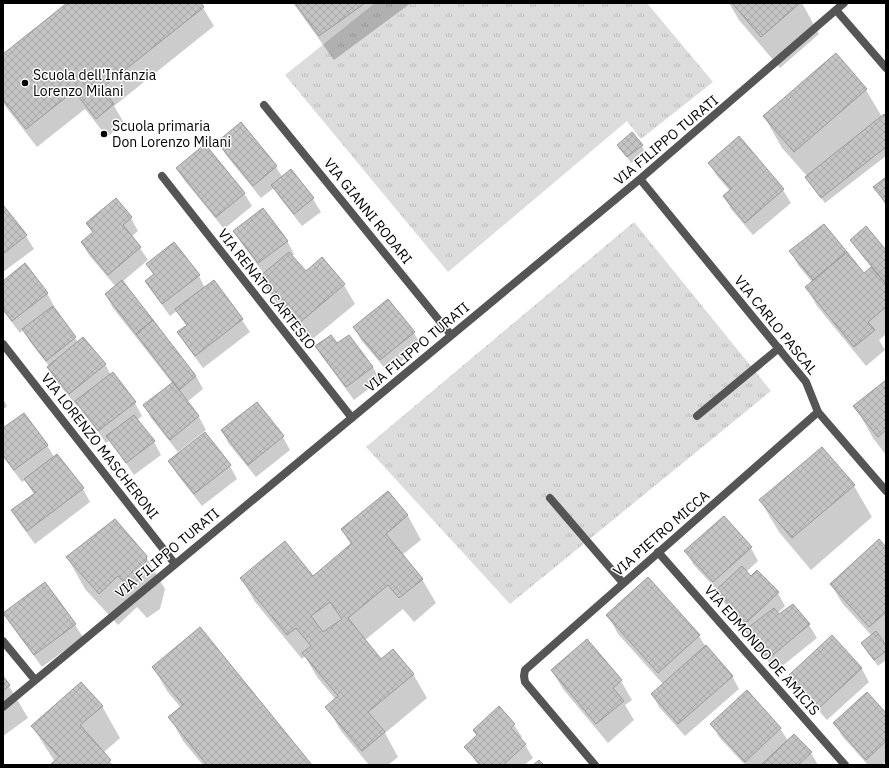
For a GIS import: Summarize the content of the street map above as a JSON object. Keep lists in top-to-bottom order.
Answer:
{
  "streets": {
    "street": [
      "VIA FILIPPO TURATI",
      "VIA GIANNI RODARI",
      "VIA RENATO CARTESIO",
      "VIA CARLO PASCAL",
      "VIA LORENZO MASCHERONI",
      "VIA PIETRO MICCA",
      "VIA EDMONDO DE AMICIS"
    ]
  },
  "crossings": [
    ["VIA FILIPPO TURATI", "VIA GIANNI RODARI"],
    ["VIA FILIPPO TURATI", "VIA RENATO CARTESIO"],
    ["VIA FILIPPO TURATI", "VIA CARLO PASCAL"],
    ["VIA FILIPPO TURATI", "VIA LORENZO MASCHERONI"],
    ["VIA CARLO PASCAL", "VIA PIETRO MICCA"],
    ["VIA PIETRO MICCA", "VIA EDMONDO DE AMICIS"]
  ],
  "places": ["Scuola dell'Infanzia Lorenzo Milani", "Scuola primaria Don Lorenzo Milani"]
}
